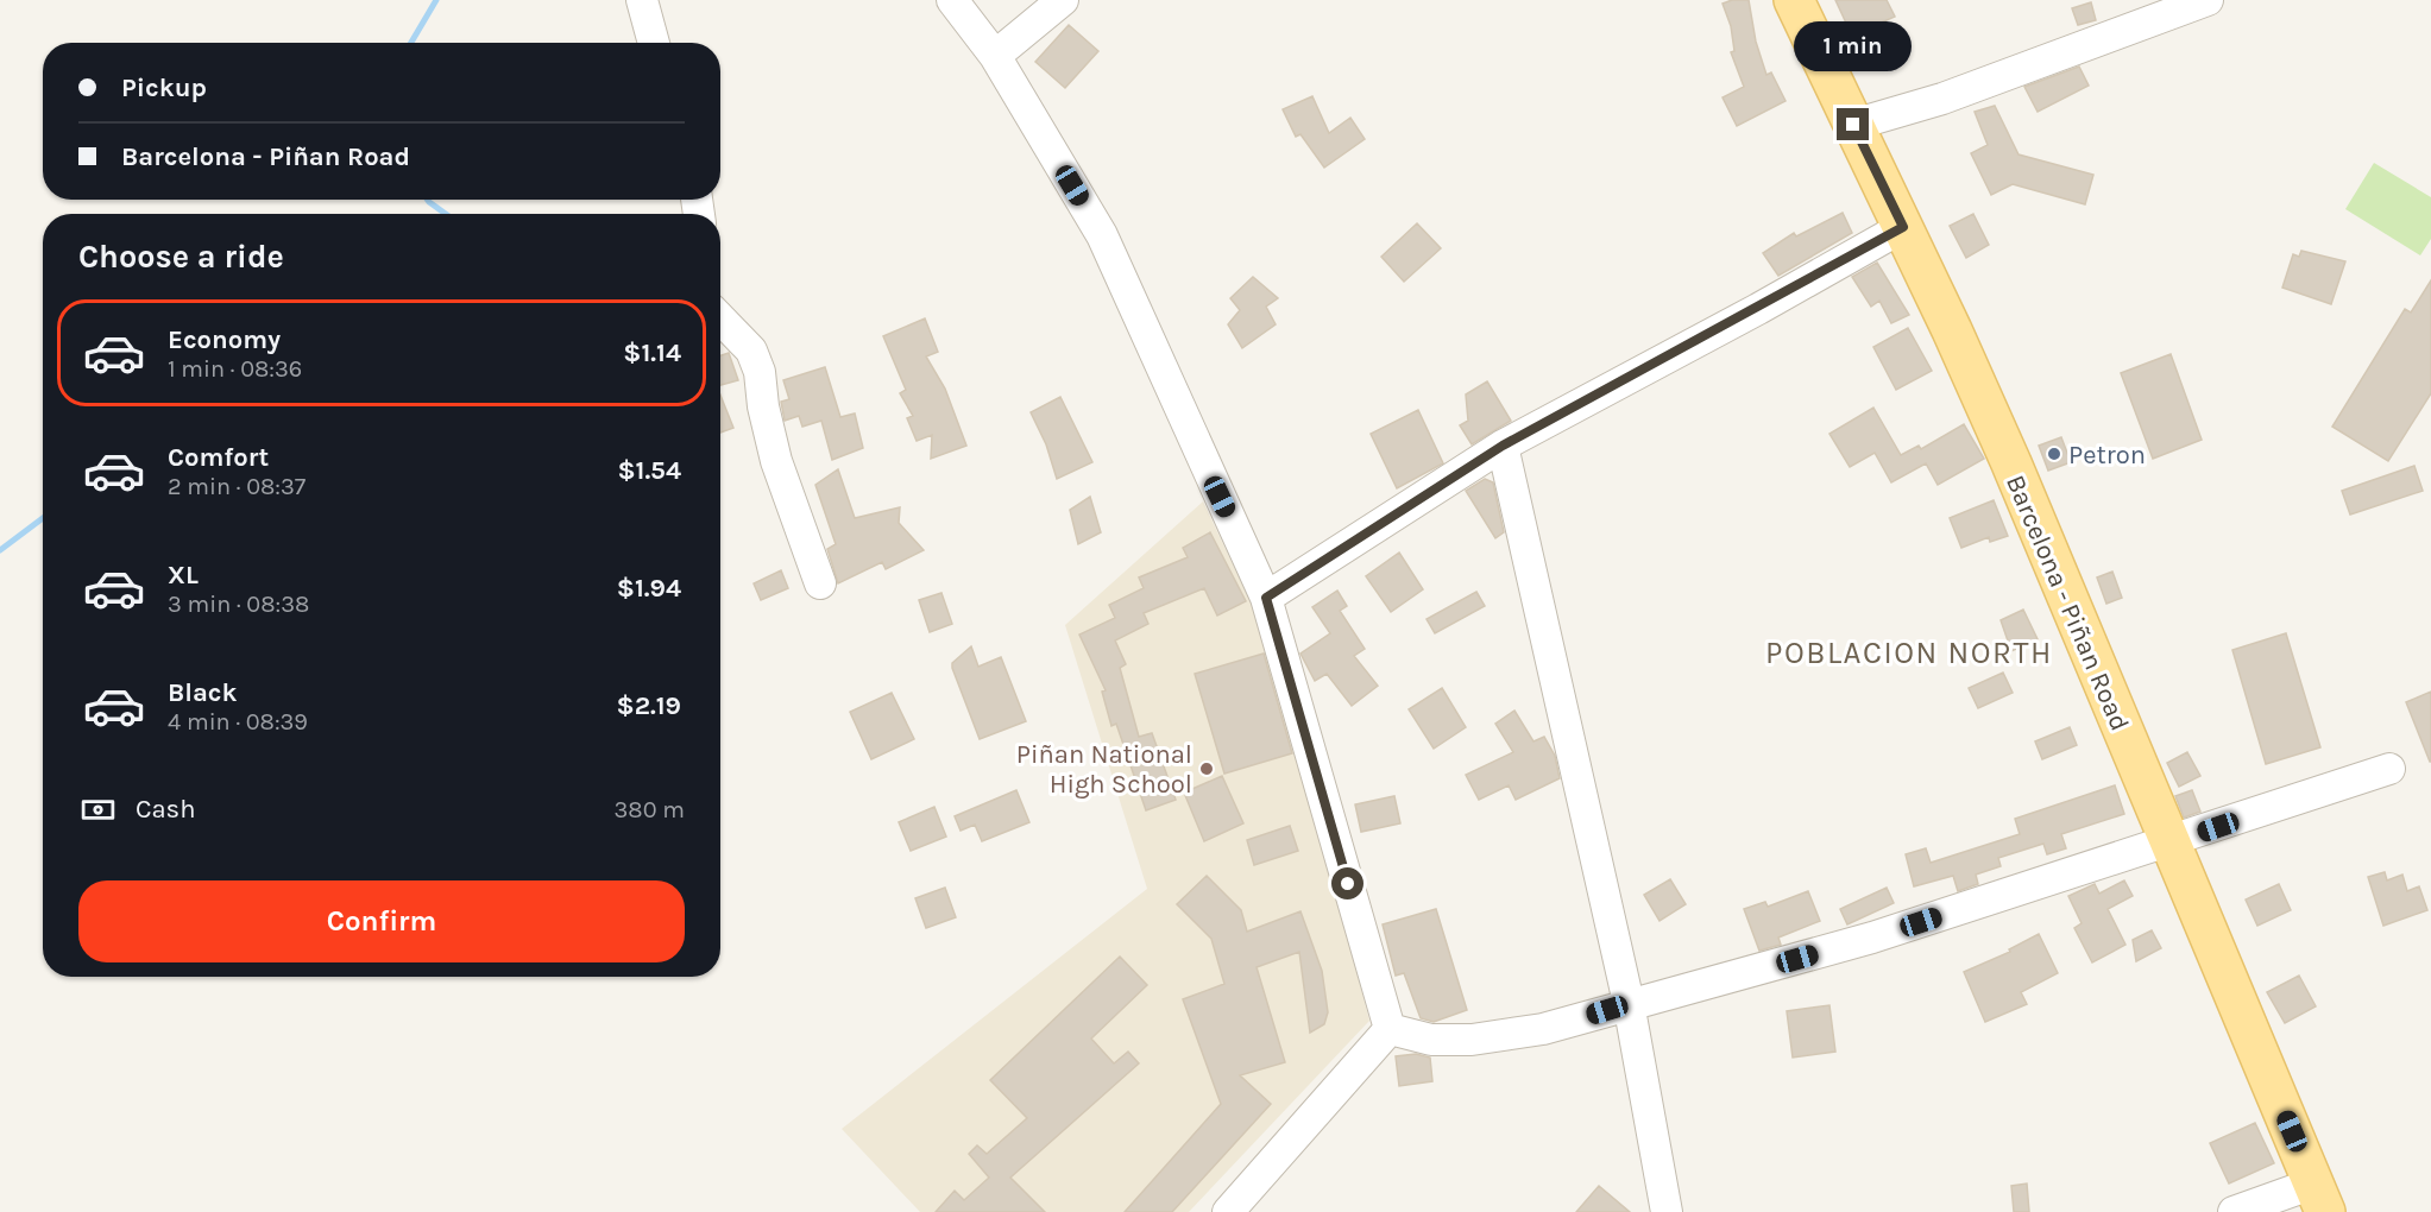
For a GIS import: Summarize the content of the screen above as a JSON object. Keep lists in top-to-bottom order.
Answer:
{
  "streets": {
    "main road": ["Barcelona - Piñan Road"]
  },
  "districts": ["POBLACION NORTH"],
  "places": ["Petron", "Piñan National High School"],
  "page": {
    "bubble": "1 min",
    "banner": ["Pickup", "Barcelona - Piñan Road"],
    "heading": "Choose a ride",
    "list": [
      {
        "name": "Economy",
        "note": "1 min · 08:36",
        "value": "$1.14"
      },
      {
        "name": "Comfort",
        "note": "2 min · 08:37",
        "value": "$1.54"
      },
      {
        "name": "XL",
        "note": "3 min · 08:38",
        "value": "$1.94"
      },
      {
        "name": "Black",
        "note": "4 min · 08:39",
        "value": "$2.19"
      }
    ],
    "pay": ["Cash", "380 m"],
    "buttons": "Confirm"
  }
}
